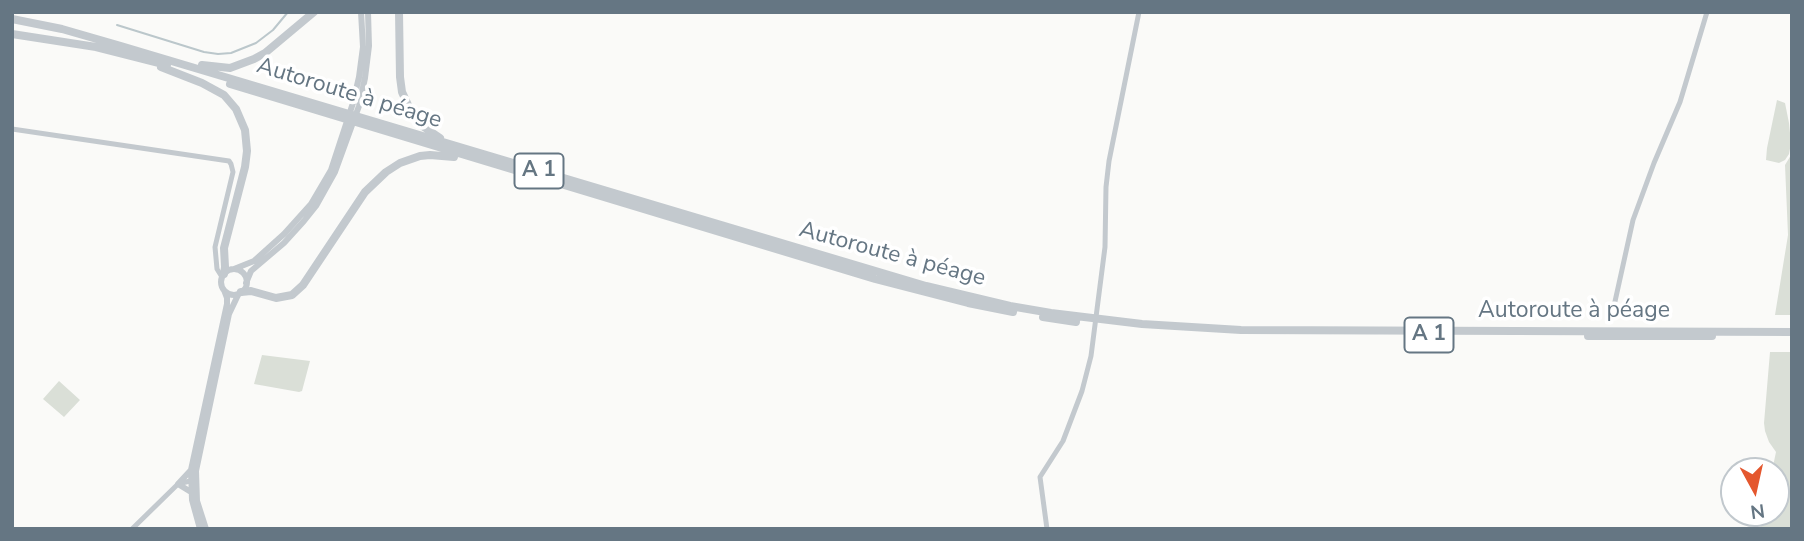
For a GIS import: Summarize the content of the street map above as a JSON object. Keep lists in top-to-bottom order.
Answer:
{
  "streets": {
    "highway": ["Autoroute à péage", "A 1"]
  },
  "crossings": [
    ["Autoroute à péage", "A 1"]
  ],
  "north": "bottom"
}
